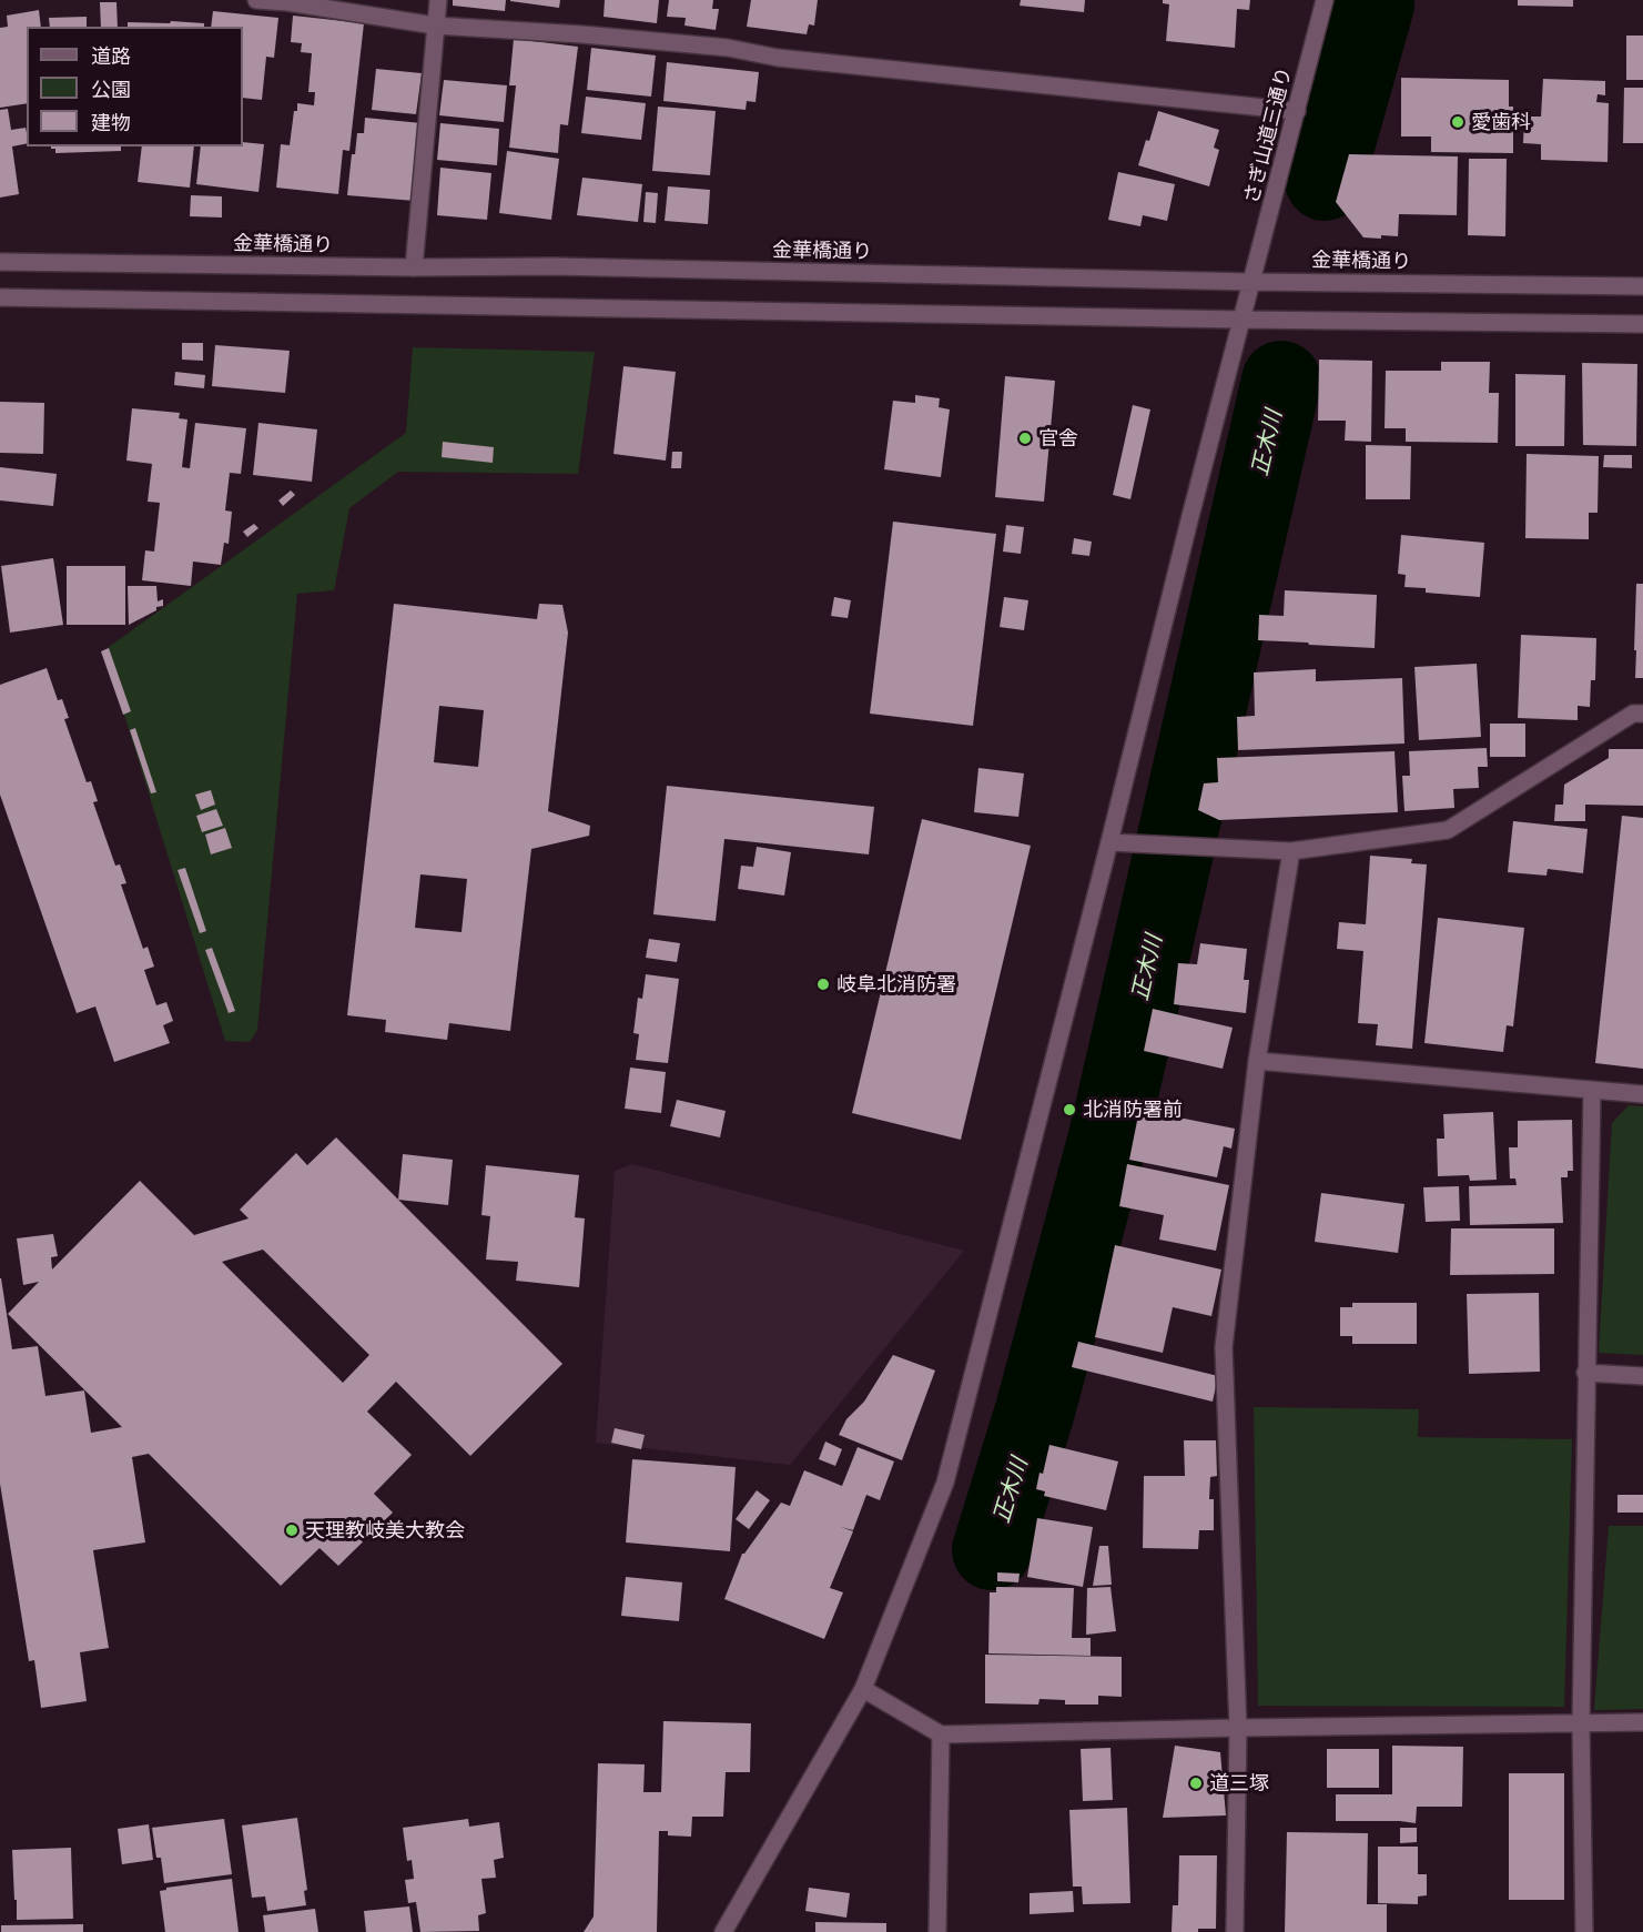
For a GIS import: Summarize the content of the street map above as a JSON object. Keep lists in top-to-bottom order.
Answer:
{
  "streets": {
    "street": ["さぎ山道三通り", "金華橋通り"]
  },
  "crossings": [
    ["さぎ山道三通り", "金華橋通り"]
  ],
  "water": ["正木川"],
  "places": [
    "愛歯科",
    "官舎",
    "岐阜北消防署",
    "北消防署前",
    "天理教岐美大教会",
    "道三塚"
  ],
  "legend": ["道路", "公園", "建物"]
}
